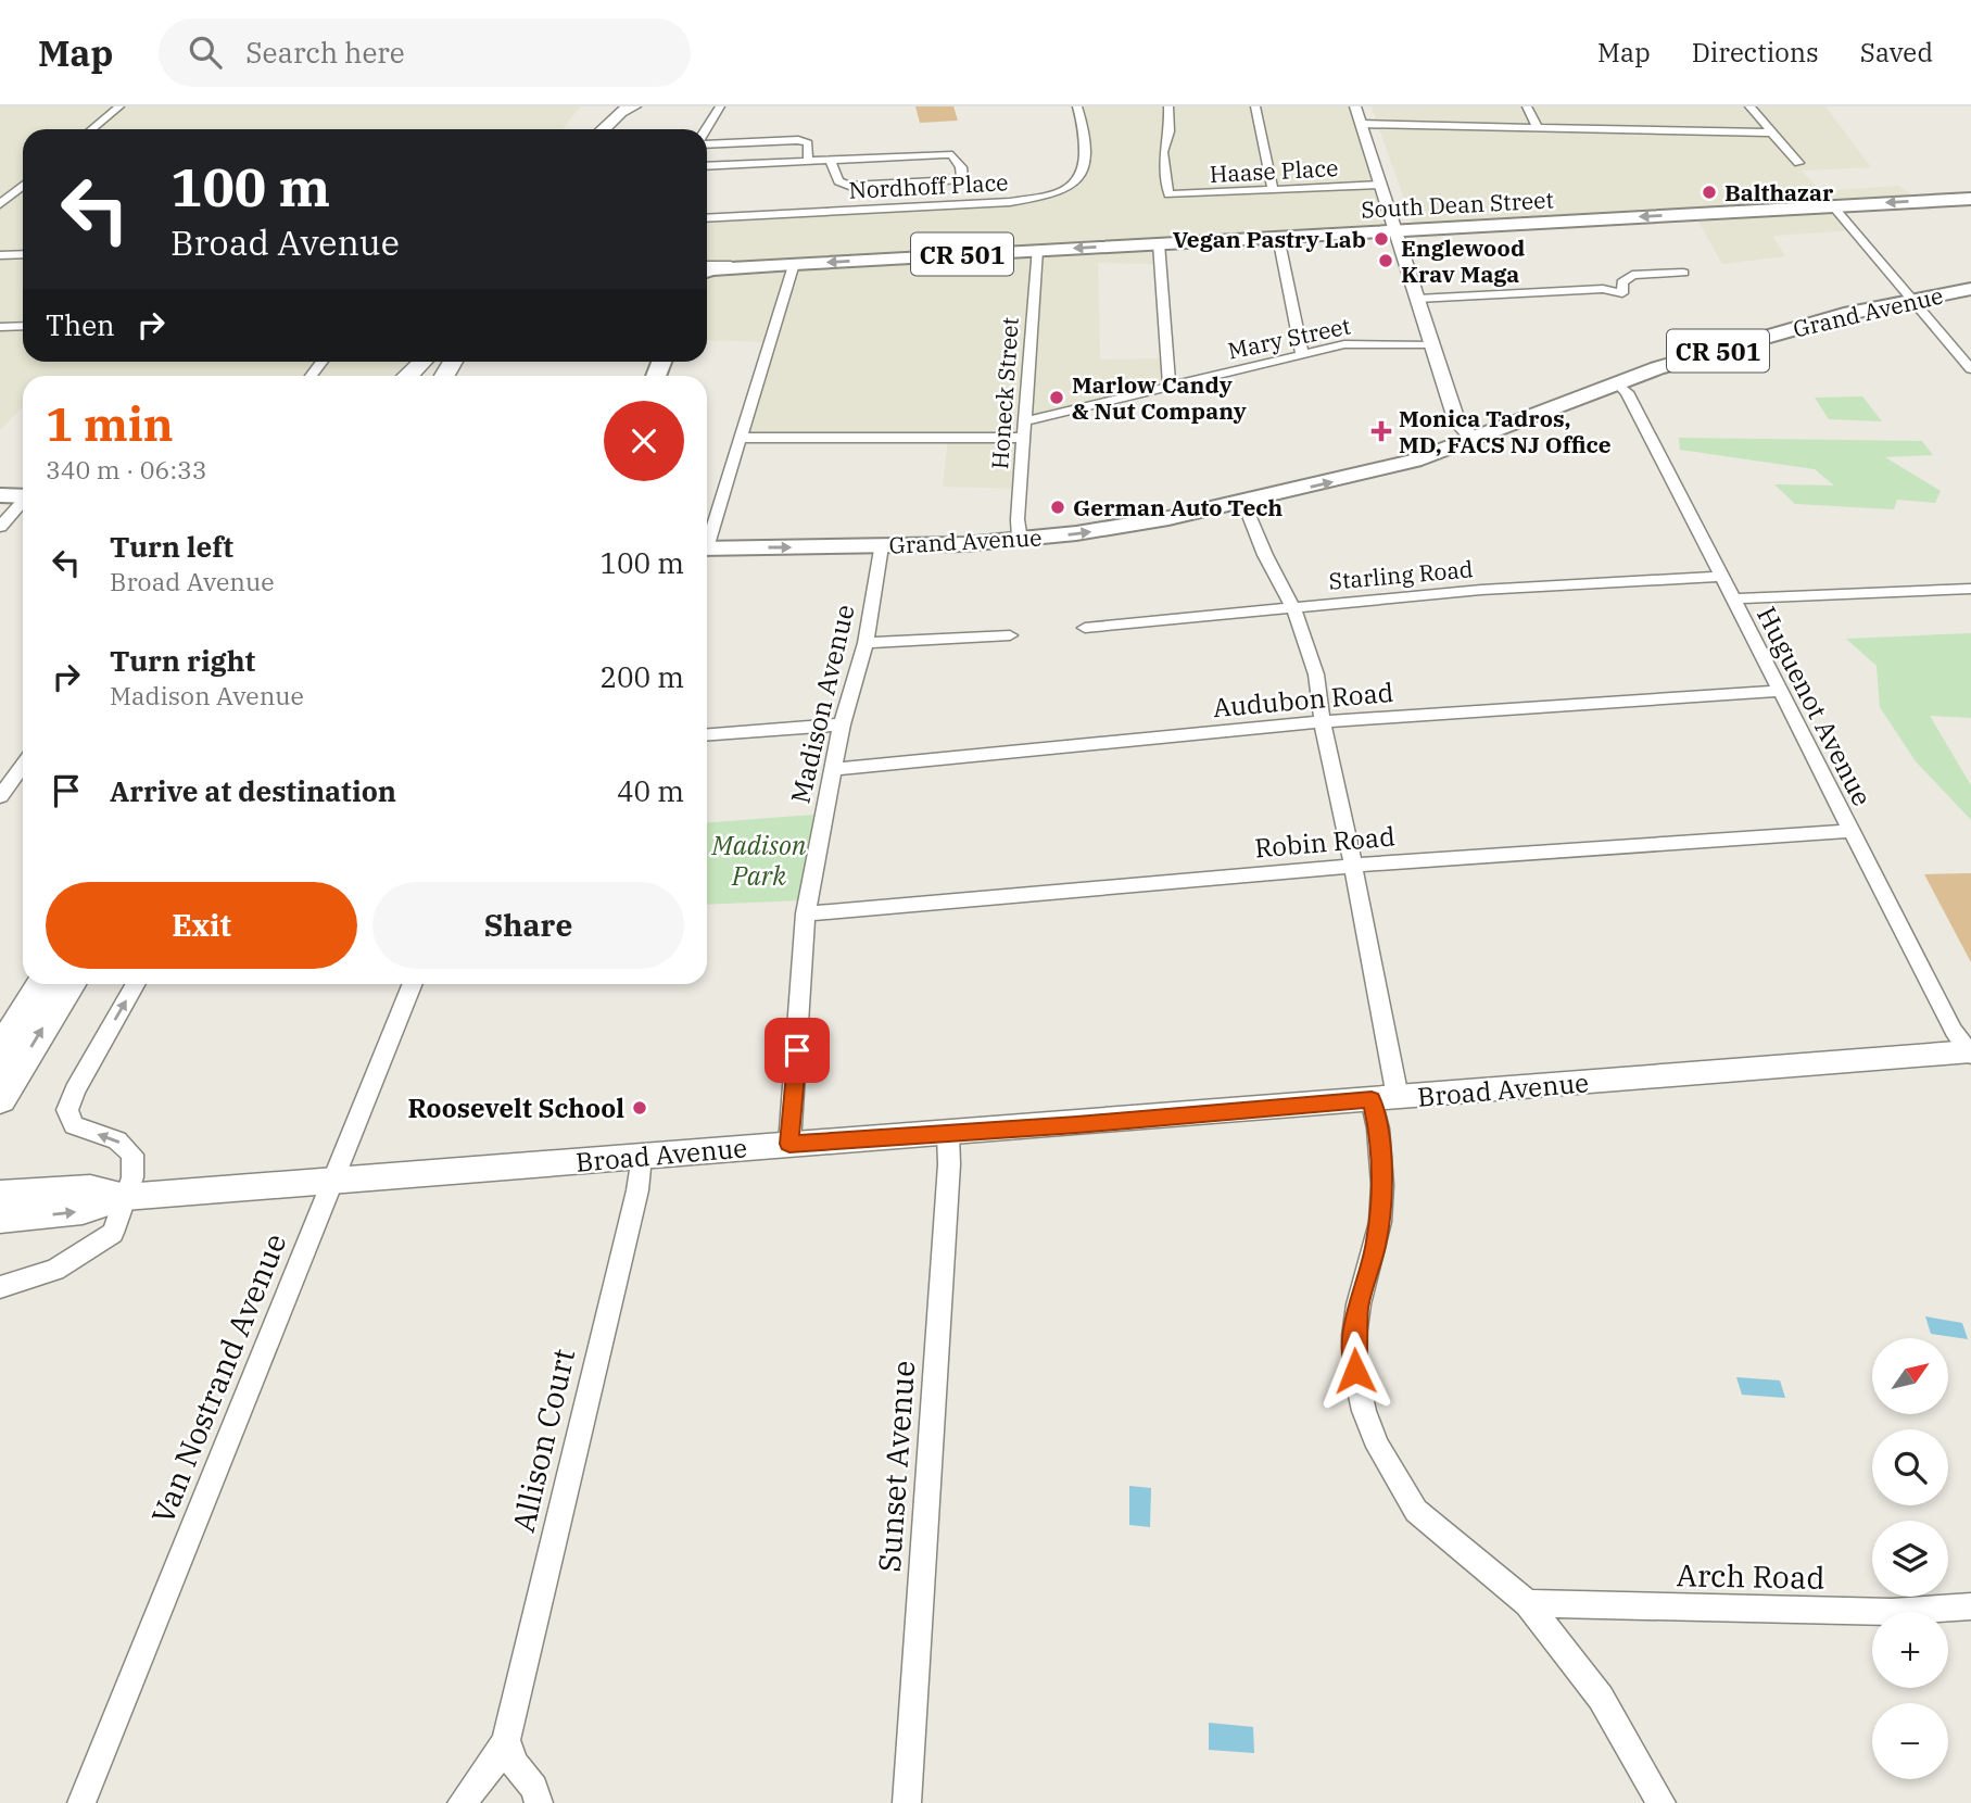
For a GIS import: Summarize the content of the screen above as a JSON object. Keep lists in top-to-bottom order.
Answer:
{
  "streets": {
    "main road": ["South Dean Street", "CR 501", "Grand Avenue"],
    "street": [
      "Haase Place",
      "Nordhoff Place",
      "Mary Street",
      "Honeck Street",
      "Starling Road",
      "Audubon Road",
      "Madison Avenue",
      "Huguenot Avenue",
      "Robin Road",
      "Broad Avenue",
      "Van Nostrand Avenue",
      "Allison Court",
      "Sunset Avenue",
      "Arch Road"
    ]
  },
  "crossings": [
    ["South Dean Street", "Honeck Street"],
    ["Grand Avenue", "Honeck Street"],
    ["Grand Avenue", "Madison Avenue"],
    ["Grand Avenue", "Huguenot Avenue"],
    ["Mary Street", "Honeck Street"],
    ["Starling Road", "Huguenot Avenue"],
    ["Audubon Road", "Madison Avenue"],
    ["Audubon Road", "Huguenot Avenue"],
    ["Madison Avenue", "Robin Road"],
    ["Madison Avenue", "Broad Avenue"],
    ["Huguenot Avenue", "Robin Road"],
    ["Huguenot Avenue", "Broad Avenue"],
    ["Broad Avenue", "Van Nostrand Avenue"],
    ["Broad Avenue", "Allison Court"],
    ["Broad Avenue", "Sunset Avenue"]
  ],
  "one_way": ["South Dean Street", "Grand Avenue"],
  "parks": ["Madison Park"],
  "places": {
    "other": [
      "Balthazar",
      "Vegan Pastry Lab",
      "Englewood Krav Maga",
      "Marlow Candy & Nut Company",
      "German Auto Tech",
      "Roosevelt School"
    ],
    "health": ["Monica Tadros, MD, FACS NJ Office"]
  },
  "north": "top right",
  "page": {
    "header": "Map",
    "search": "Search here",
    "nav": ["Map", "Directions", "Saved"],
    "turn": ["100 m", "Broad Avenue"],
    "then": "Then",
    "heading": ["1 min", "340 m · 06:33"],
    "list": [
      {
        "name": "Turn left",
        "note": "Broad Avenue",
        "value": "100 m"
      },
      {
        "name": "Turn right",
        "note": "Madison Avenue",
        "value": "200 m"
      },
      {
        "name": "Arrive at destination",
        "value": "40 m"
      }
    ],
    "buttons": ["Exit", "Share"],
    "map_buttons": ["+", "−"]
  }
}
